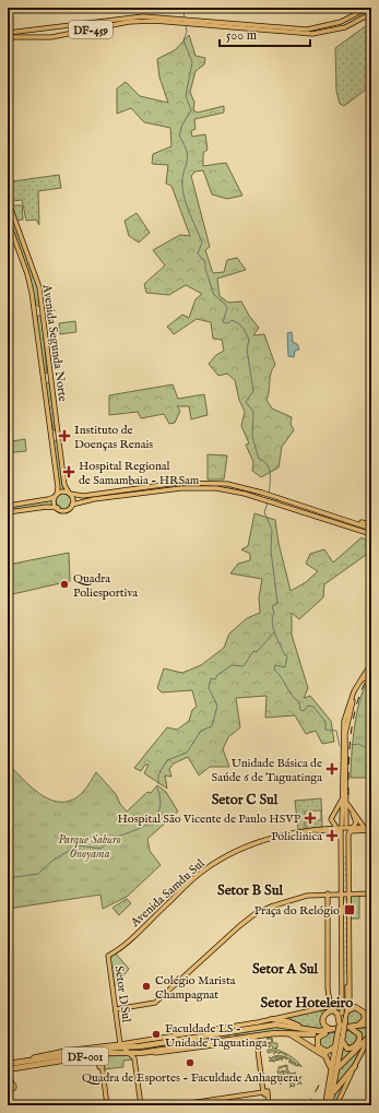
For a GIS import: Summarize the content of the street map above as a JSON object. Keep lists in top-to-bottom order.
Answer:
{
  "streets": {
    "highway": ["DF-001"],
    "main road": [
      "DF-459",
      "Avenida Segunda Norte",
      "Avenida Samdu Sul",
      "Setor D Sul"
    ]
  },
  "crossings": [
    ["Avenida Samdu Sul", "Setor D Sul"],
    ["Setor D Sul", "DF-001"]
  ],
  "districts": [
    "Setor C Sul",
    "Setor B Sul",
    "Setor A Sul",
    "Setor Hoteleiro"
  ],
  "parks": ["Parque Saburo Onoyama"],
  "places": {
    "health": [
      "Instituto de Doenças Renais",
      "Hospital Regional de Samambaia - HRSam",
      "Unidade Básica de Saúde 6 de Taguatinga",
      "Hospital São Vicente de Paulo HSVP",
      "Policlinica"
    ],
    "other": [
      "Quadra Poliesportiva",
      "Colégio Marista Champagnat",
      "Faculdade LS - Unidade Taguatinga",
      "Quadra de Esportes - Faculdade Anhaguera"
    ],
    "transit": ["Praça do Relógio"]
  },
  "scale_bar": "500 m"
}
